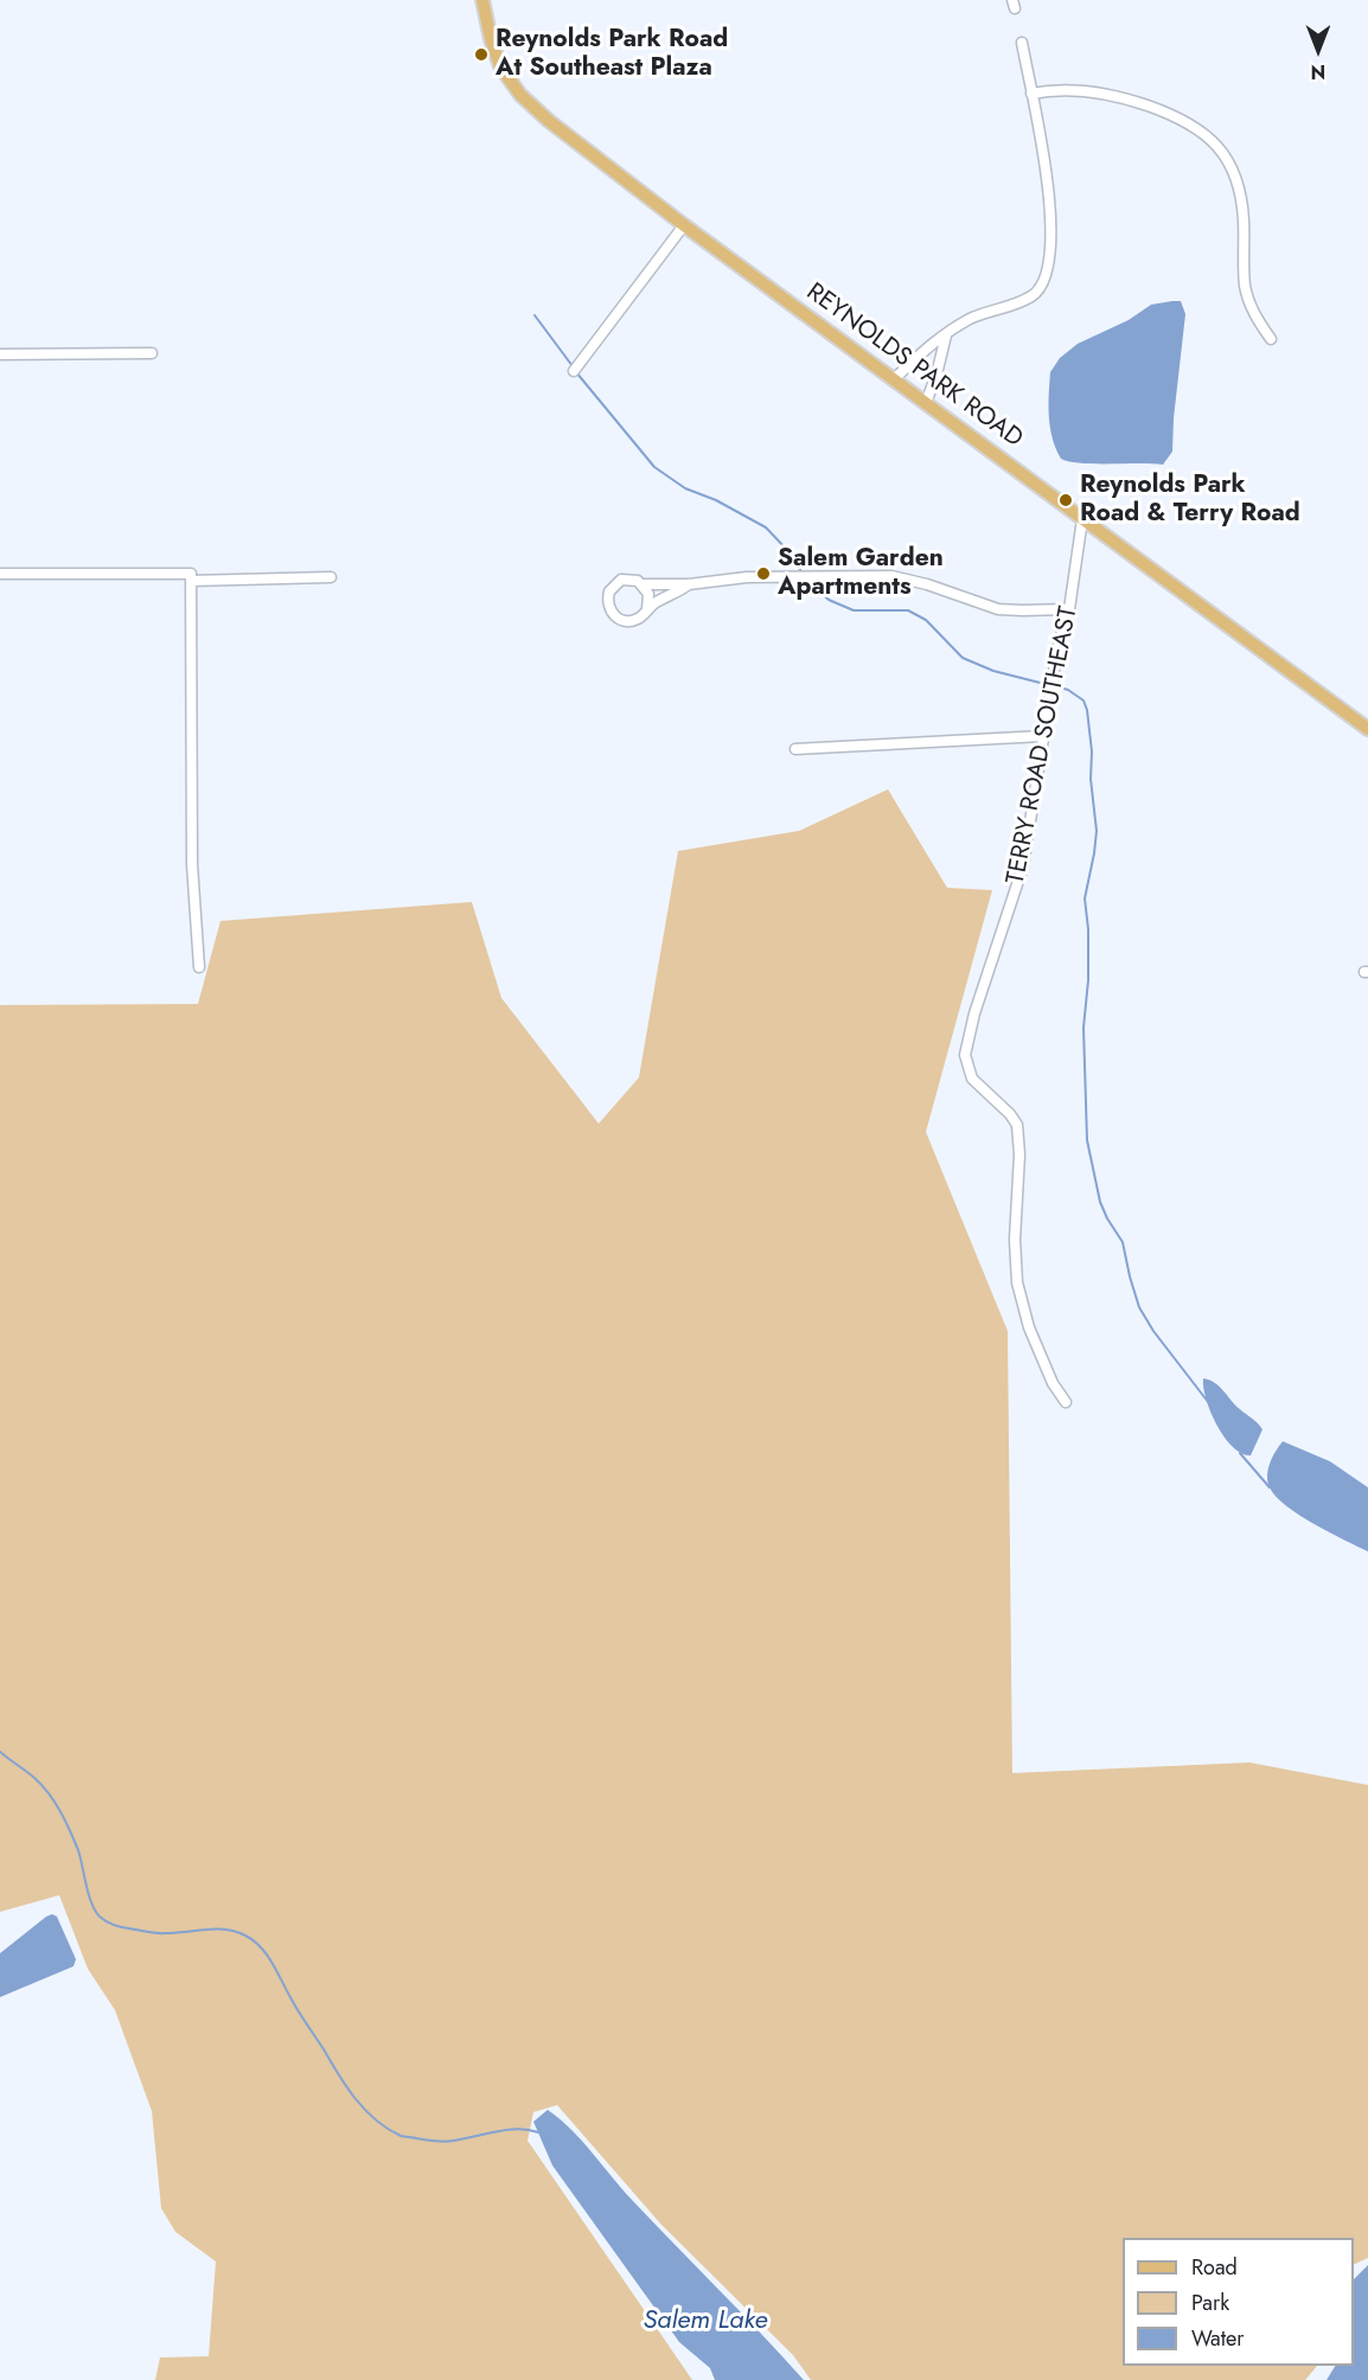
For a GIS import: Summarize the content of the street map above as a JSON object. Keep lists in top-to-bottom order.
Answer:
{
  "streets": {
    "main road": ["REYNOLDS PARK ROAD"],
    "street": ["TERRY ROAD SOUTHEAST"]
  },
  "crossings": [
    ["REYNOLDS PARK ROAD", "TERRY ROAD SOUTHEAST"]
  ],
  "water": ["Salem Lake"],
  "places": ["Reynolds Park Road At Southeast Plaza", "Reynolds Park Road & Terry Road", "Salem Garden Apartments"],
  "legend": ["Road", "Park", "Water"],
  "north": "bottom"
}
